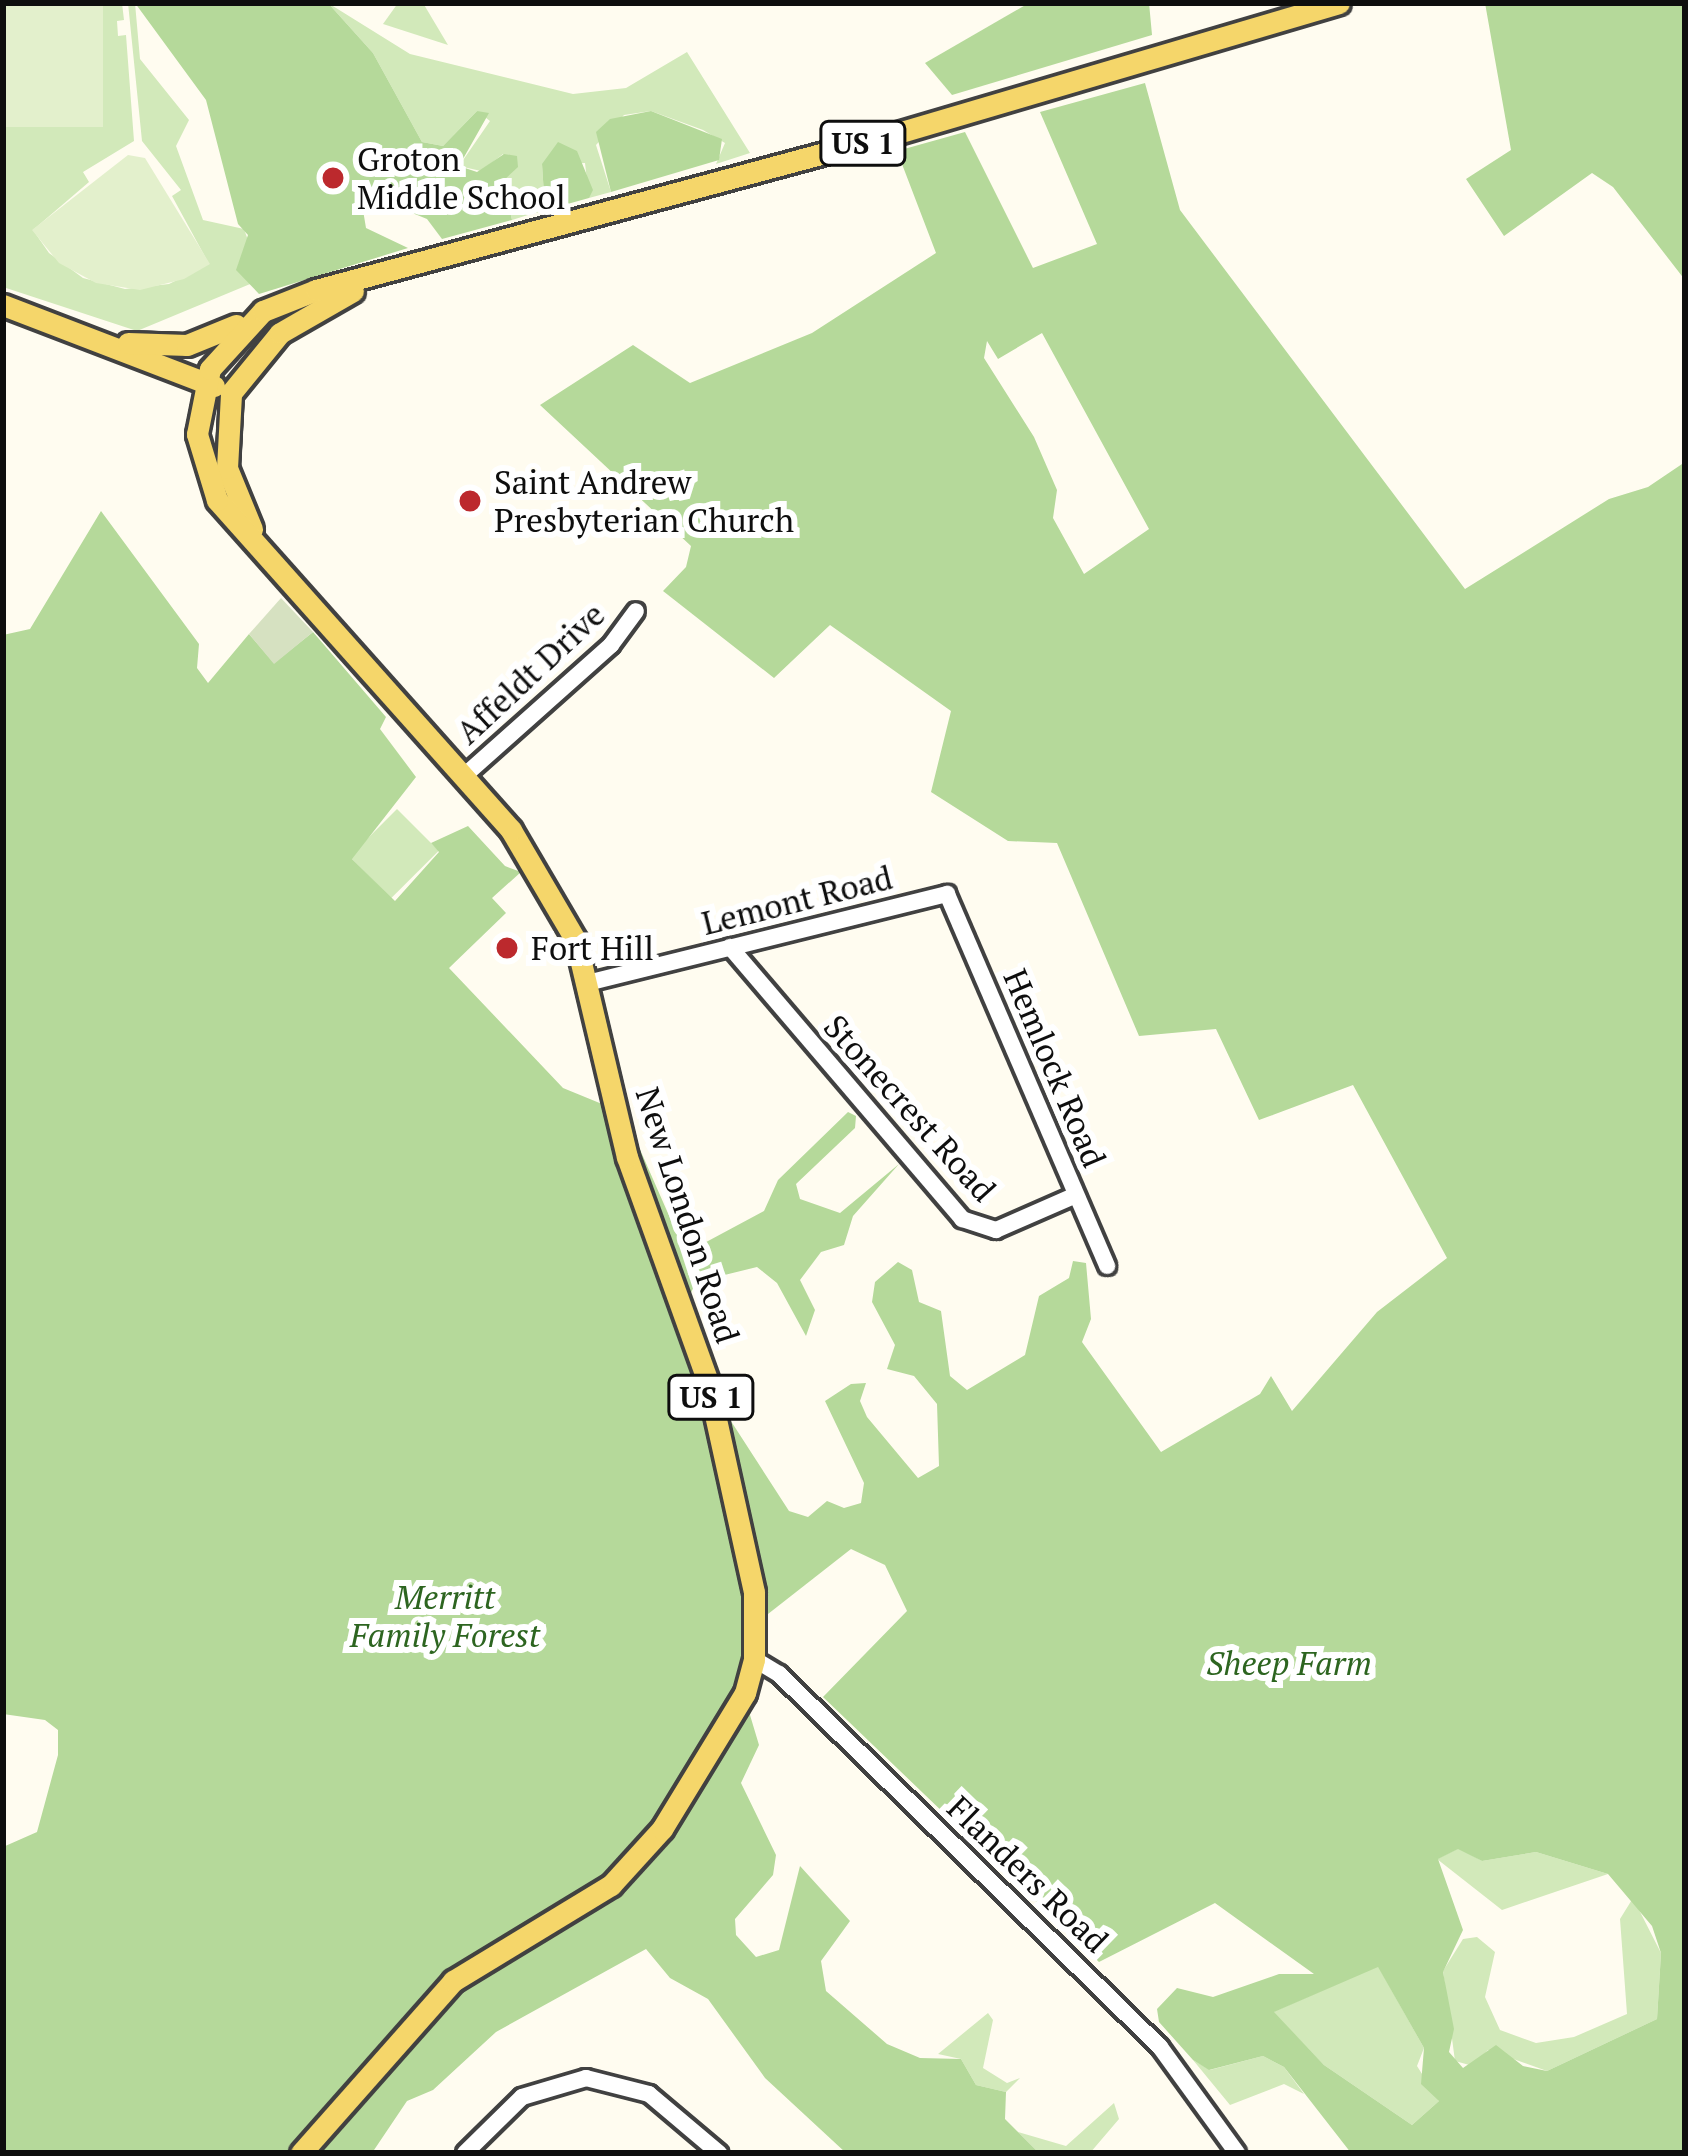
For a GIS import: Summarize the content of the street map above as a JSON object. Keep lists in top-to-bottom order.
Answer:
{
  "streets": {
    "main road": ["US 1", "New London Road"],
    "street": [
      "Affeldt Drive",
      "Lemont Road",
      "Hemlock Road",
      "Stonecrest Road",
      "Flanders Road"
    ]
  },
  "crossings": [
    ["US 1", "New London Road"],
    ["Affeldt Drive", "New London Road"],
    ["Lemont Road", "Hemlock Road"],
    ["Lemont Road", "Stonecrest Road"],
    ["Lemont Road", "New London Road"],
    ["Hemlock Road", "Stonecrest Road"],
    ["New London Road", "Flanders Road"]
  ],
  "parks": ["Merritt Family Forest", "Sheep Farm"],
  "places": ["Groton Middle School", "Saint Andrew Presbyterian Church", "Fort Hill"]
}
